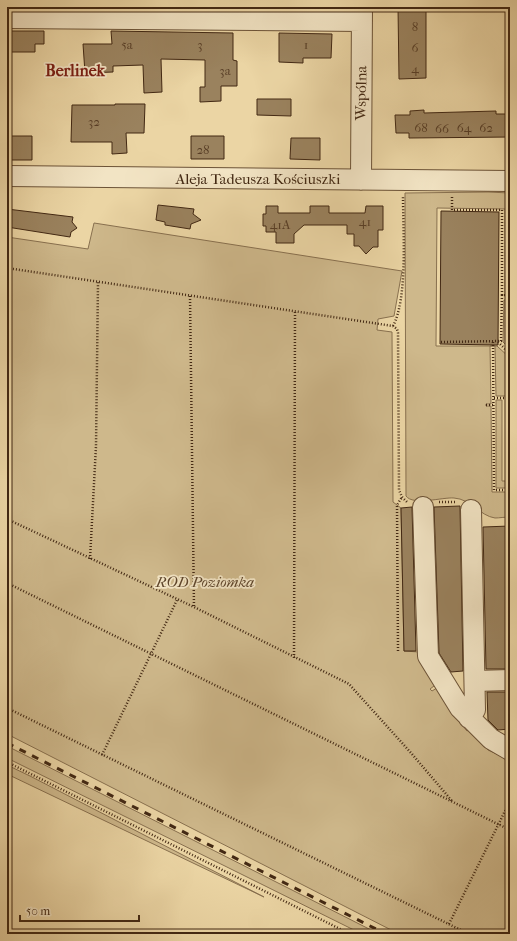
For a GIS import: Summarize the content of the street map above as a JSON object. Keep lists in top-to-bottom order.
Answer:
{
  "streets": {
    "street": ["Wspólna", "Aleja Tadeusza Kościuszki"]
  },
  "crossings": [
    ["Wspólna", "Aleja Tadeusza Kościuszki"]
  ],
  "districts": ["Berlinek"],
  "parks": ["ROD Poziomka"],
  "house_numbers": [
    "8",
    "5a",
    "3",
    "1",
    "6",
    "4",
    "3a",
    "32",
    "68",
    "64",
    "62",
    "66",
    "28",
    "41",
    "41A"
  ],
  "scale_bar": "50 m"
}
